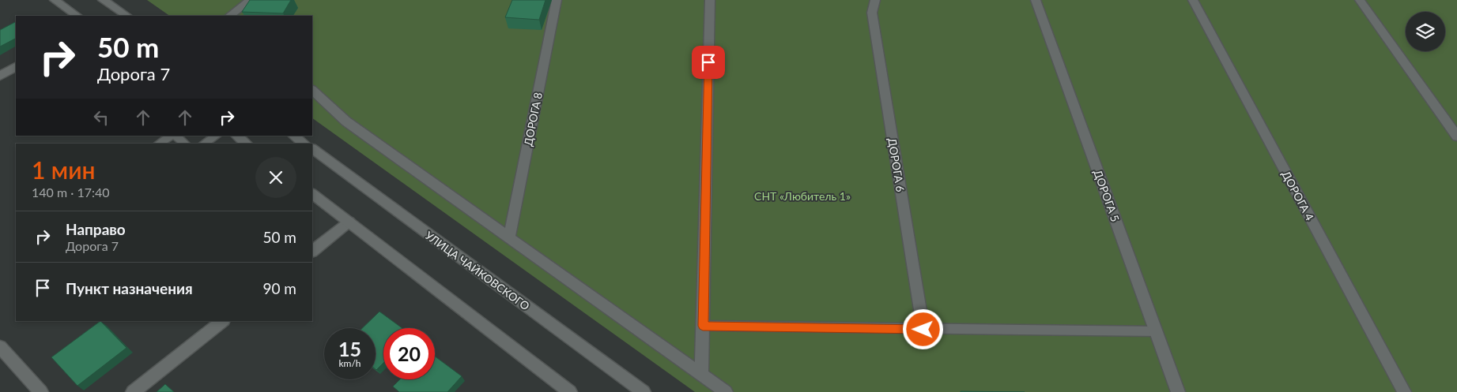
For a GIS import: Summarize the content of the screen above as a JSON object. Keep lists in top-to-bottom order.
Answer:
{
  "streets": {
    "street": [
      "ДОРОГА 8",
      "ДОРОГА 6",
      "ДОРОГА 5",
      "ДОРОГА 4",
      "УЛИЦА ЧАЙКОВСКОГО"
    ]
  },
  "parks": ["СНТ «Любитель 1»"],
  "page": {
    "turn": ["50 m", "Дорога 7"],
    "heading": ["1 мин", "140 m · 17:40"],
    "list": [
      {
        "name": "Направо",
        "note": "Дорога 7",
        "value": "50 m"
      },
      {
        "name": "Пункт назначения",
        "value": "90 m"
      }
    ],
    "speed": "15 km/h",
    "limit": "20"
  }
}
